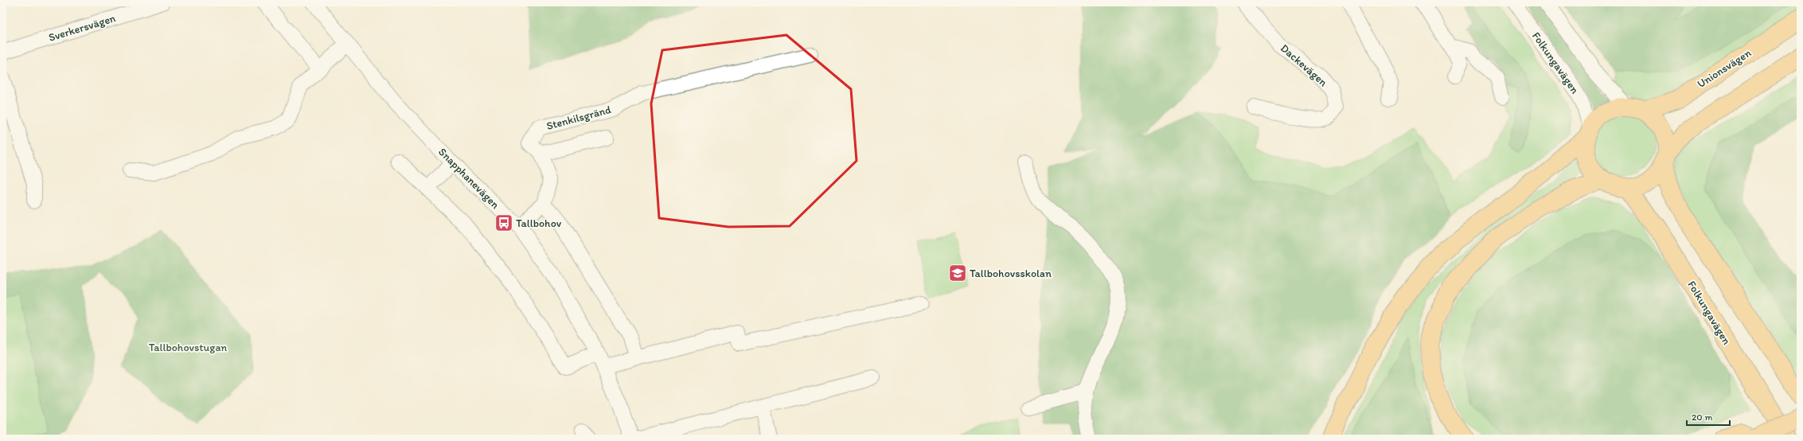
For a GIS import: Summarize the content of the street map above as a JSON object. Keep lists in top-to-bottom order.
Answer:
{
  "streets": {
    "main road": ["Folkungavägen", "Unionsvägen"],
    "street": [
      "Sverkersvägen",
      "Dackevägen",
      "Stenkilsgränd",
      "Snapphanevägen"
    ]
  },
  "crossings": [
    ["Folkungavägen", "Unionsvägen"]
  ],
  "parks": ["Tallbohovstugan"],
  "places": {
    "bus stop": ["Tallbohov"],
    "school or university": ["Tallbohovsskolan"]
  },
  "scale_bar": "20 m"
}
